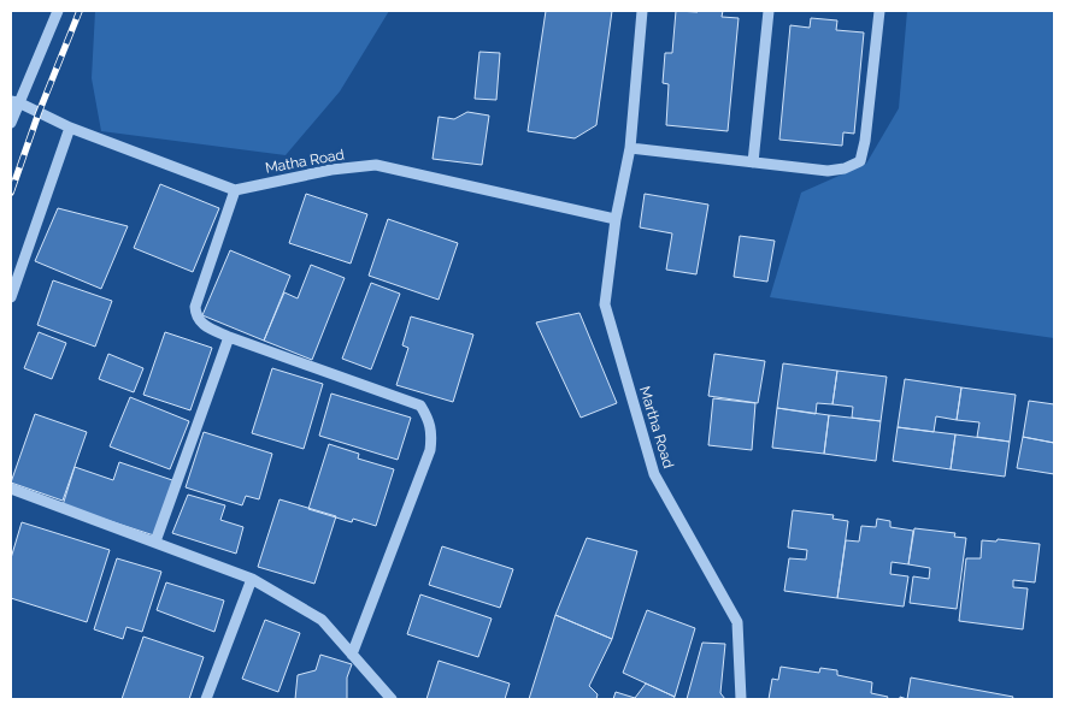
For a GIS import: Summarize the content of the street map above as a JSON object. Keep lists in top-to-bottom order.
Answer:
{
  "streets": {
    "street": ["Matha Road", "Martha Road"]
  },
  "crossings": [
    ["Matha Road", "Martha Road"]
  ]
}
